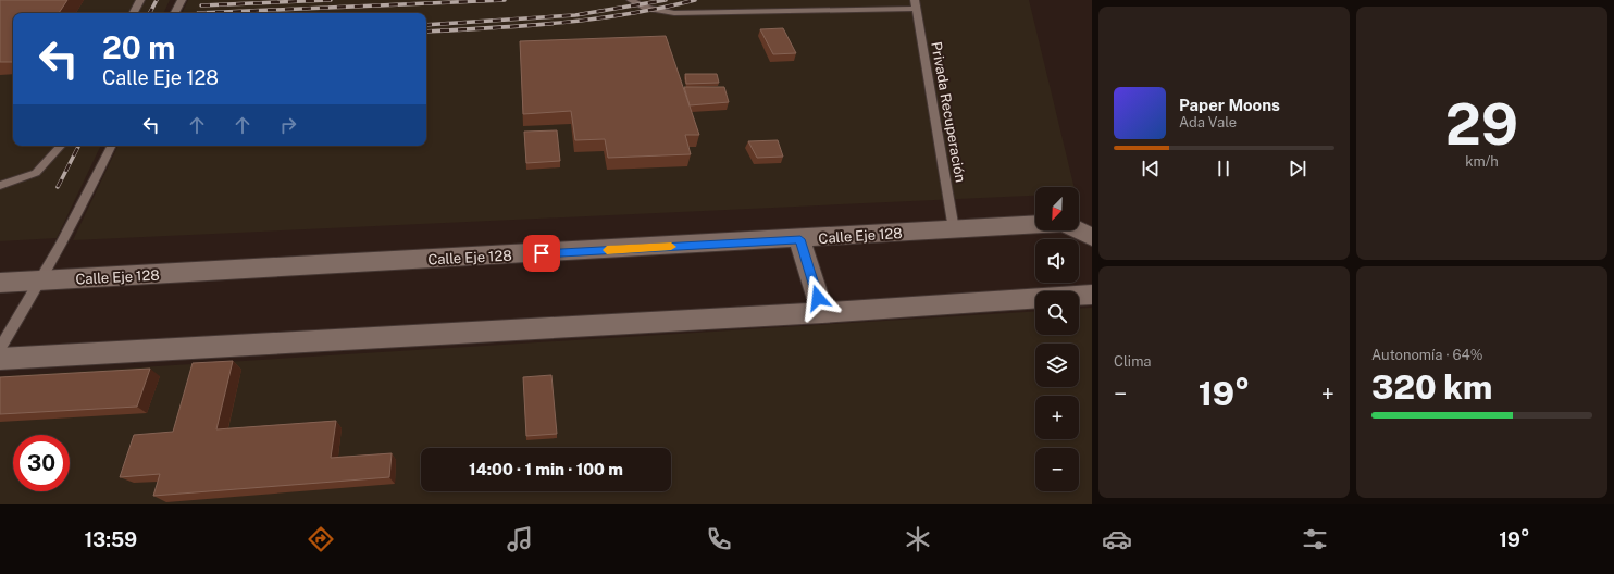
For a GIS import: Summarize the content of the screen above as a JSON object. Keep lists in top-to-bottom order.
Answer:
{
  "streets": {
    "street": ["Calle Eje 128"],
    "lane": ["Privada Recuperación"]
  },
  "crossings": [
    ["Privada Recuperación", "Calle Eje 128"]
  ],
  "north": "bottom left",
  "page": {
    "tile": [
      ["29", "km/h"],
      "Clima",
      ["Autonomía · 64%", "320 km"]
    ],
    "turn": ["20 m", "Calle Eje 128"],
    "song": ["Paper Moons", "Ada Vale"],
    "map_buttons": ["+", "−"],
    "heat": ["−", "19°", "+"],
    "limit": "30",
    "trip": "14:00 · 1 min · 100 m",
    "tabs": ["13:59", "19°"]
  }
}
